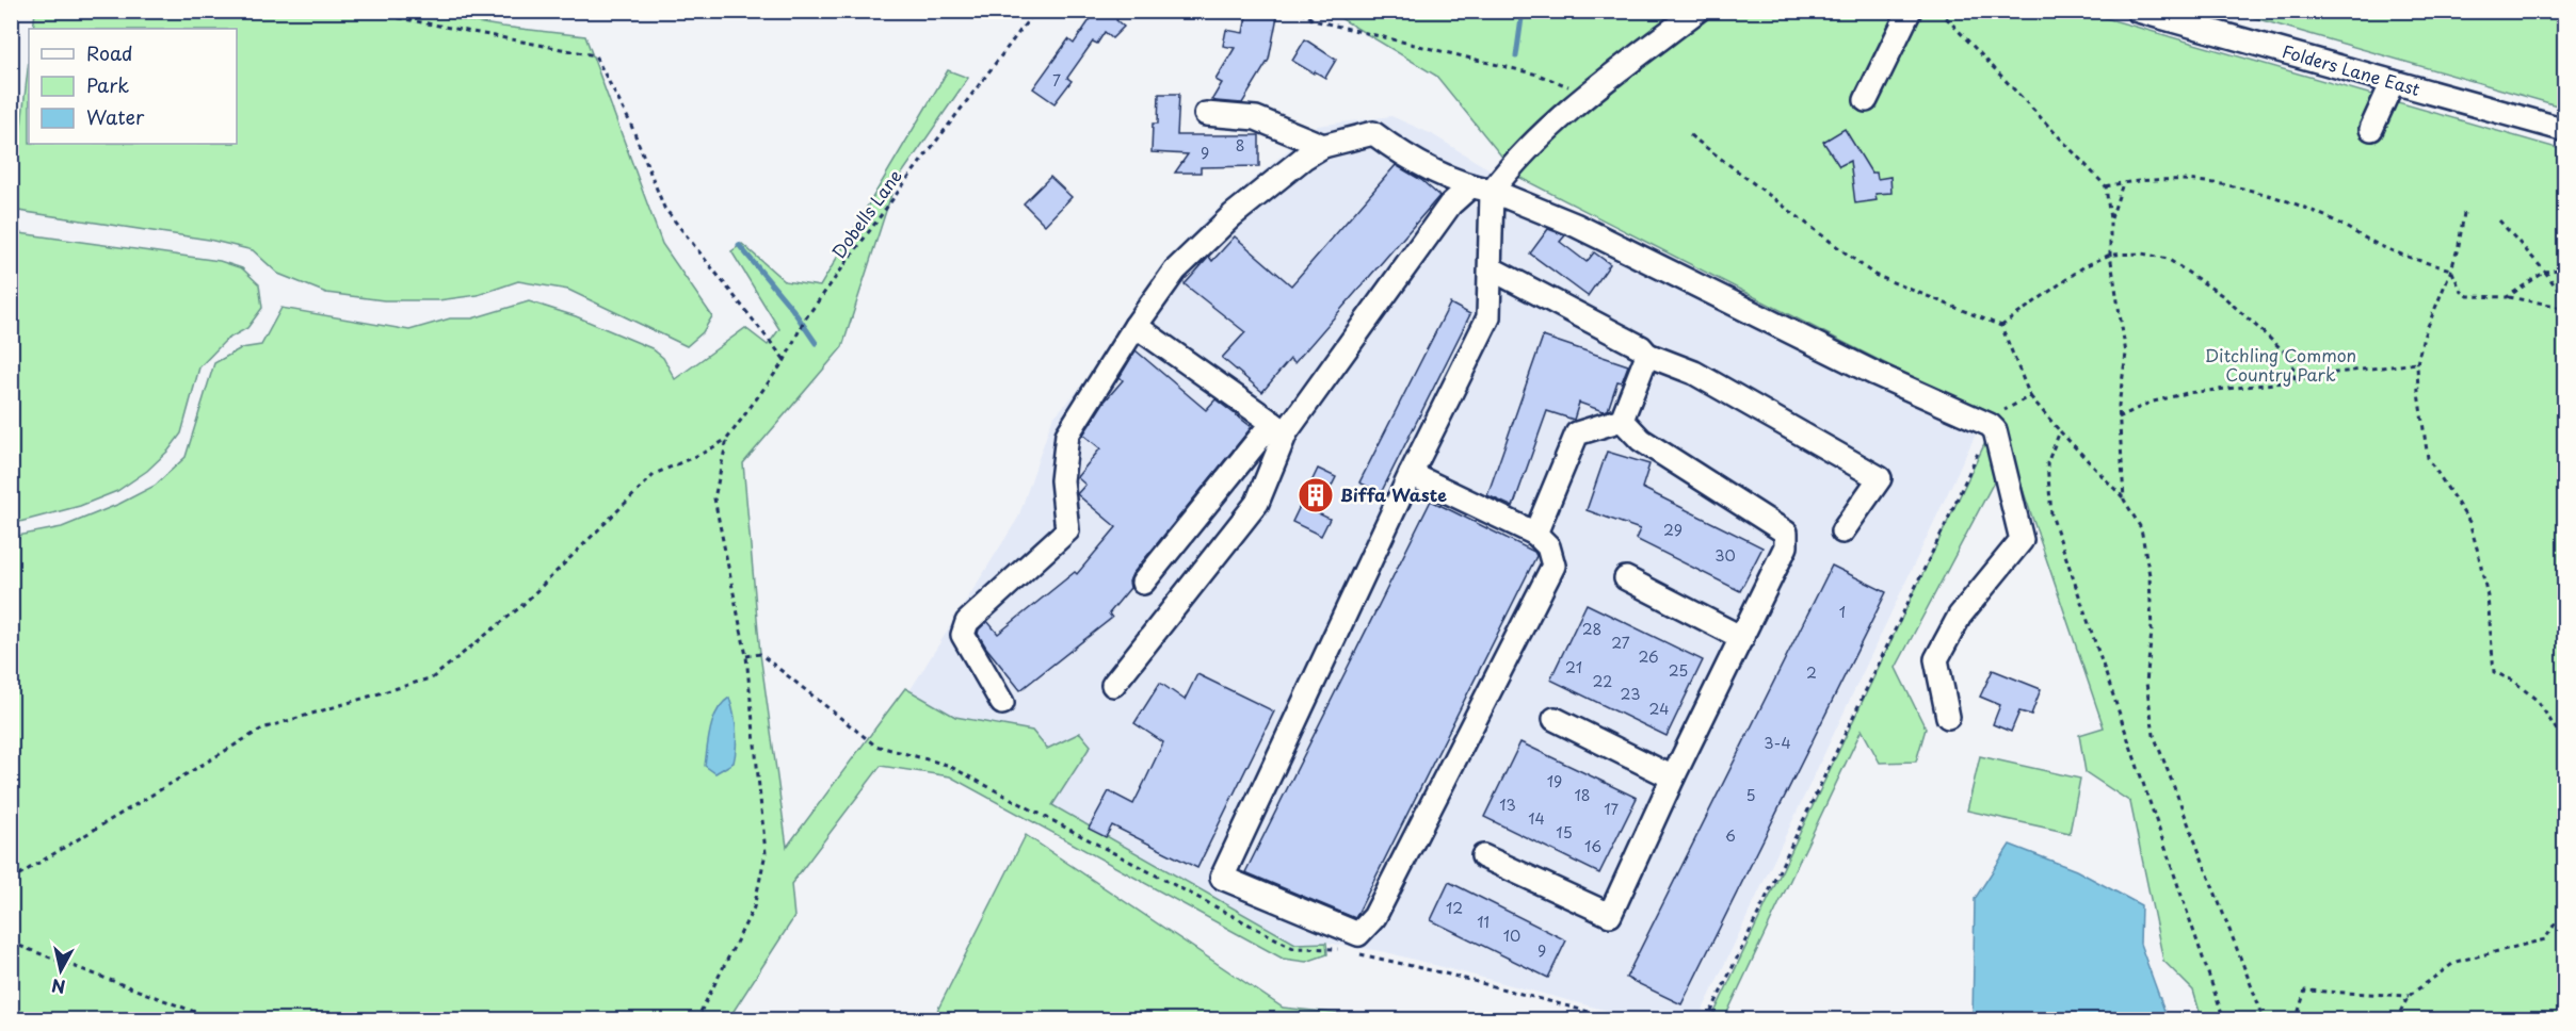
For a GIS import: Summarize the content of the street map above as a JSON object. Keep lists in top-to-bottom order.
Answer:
{
  "streets": {
    "street": ["Folders Lane East"],
    "path": ["Dobells Lane"]
  },
  "parks": ["Ditchling Common Country Park"],
  "places": {
    "building": ["Biffa Waste"]
  },
  "house_numbers": [
    "7",
    "8",
    "9",
    "29",
    "30",
    "1",
    "28",
    "27",
    "26",
    "21",
    "25",
    "2",
    "22",
    "23",
    "24",
    "3-4",
    "19",
    "18",
    "5",
    "13",
    "17",
    "14",
    "15",
    "6",
    "16",
    "12",
    "11",
    "10",
    "9"
  ],
  "legend": ["Road", "Park", "Water"],
  "north": "bottom"
}
